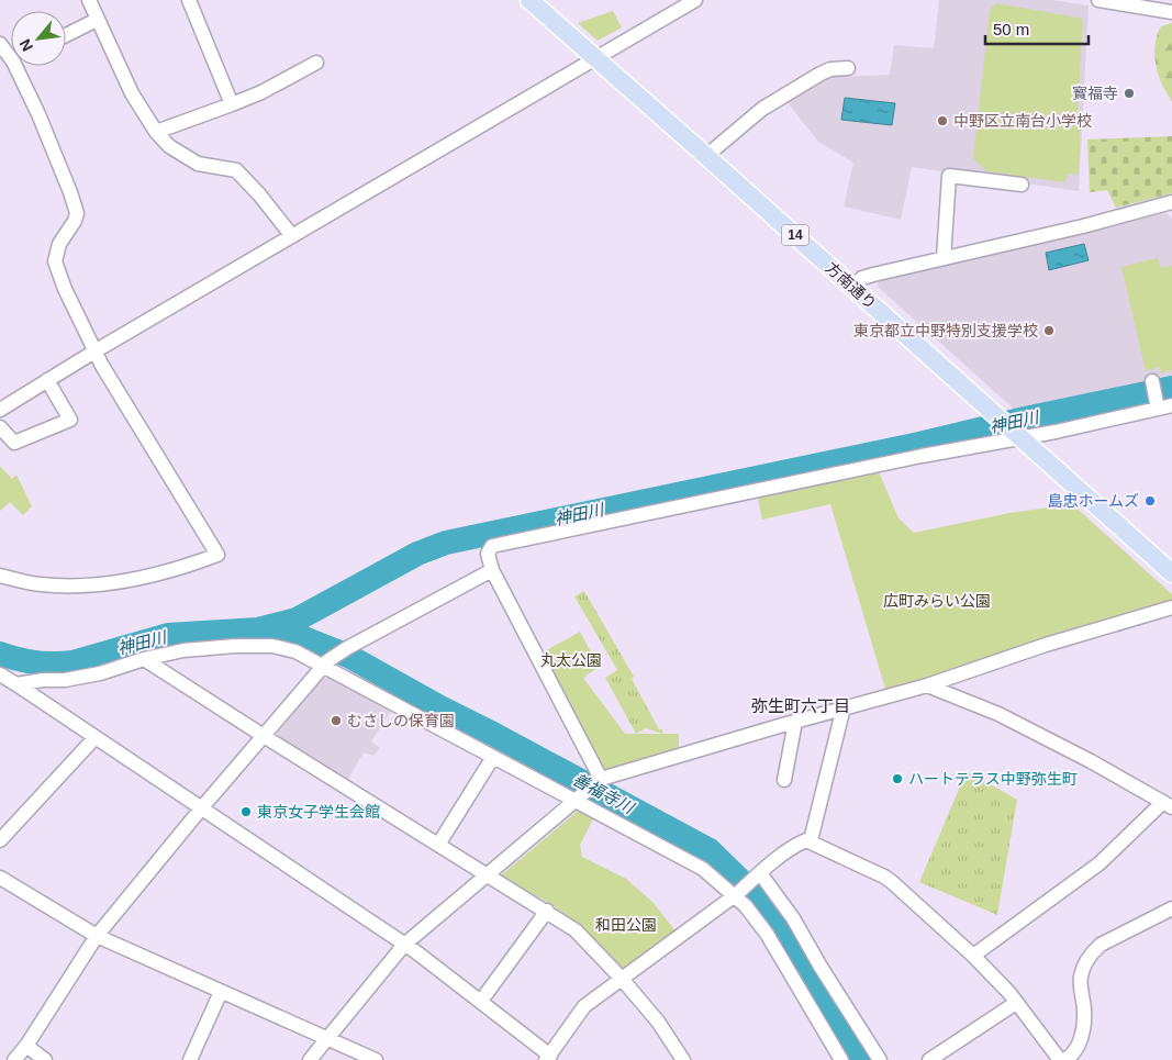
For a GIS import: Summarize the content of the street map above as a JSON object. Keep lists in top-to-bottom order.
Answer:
{
  "streets": {
    "main road": ["14", "方南通り"]
  },
  "districts": ["弥生町六丁目"],
  "water": ["神田川", "善福寺川"],
  "parks": ["広町みらい公園", "丸太公園", "和田公園"],
  "places": [
    "寳福寺",
    "中野区立南台小学校",
    "東京都立中野特別支援学校",
    "島忠ホームズ",
    "むさしの保育園",
    "ハートテラス中野弥生町",
    "東京女子学生会館"
  ],
  "scale_bar": "50 m",
  "north": "bottom left"
}
